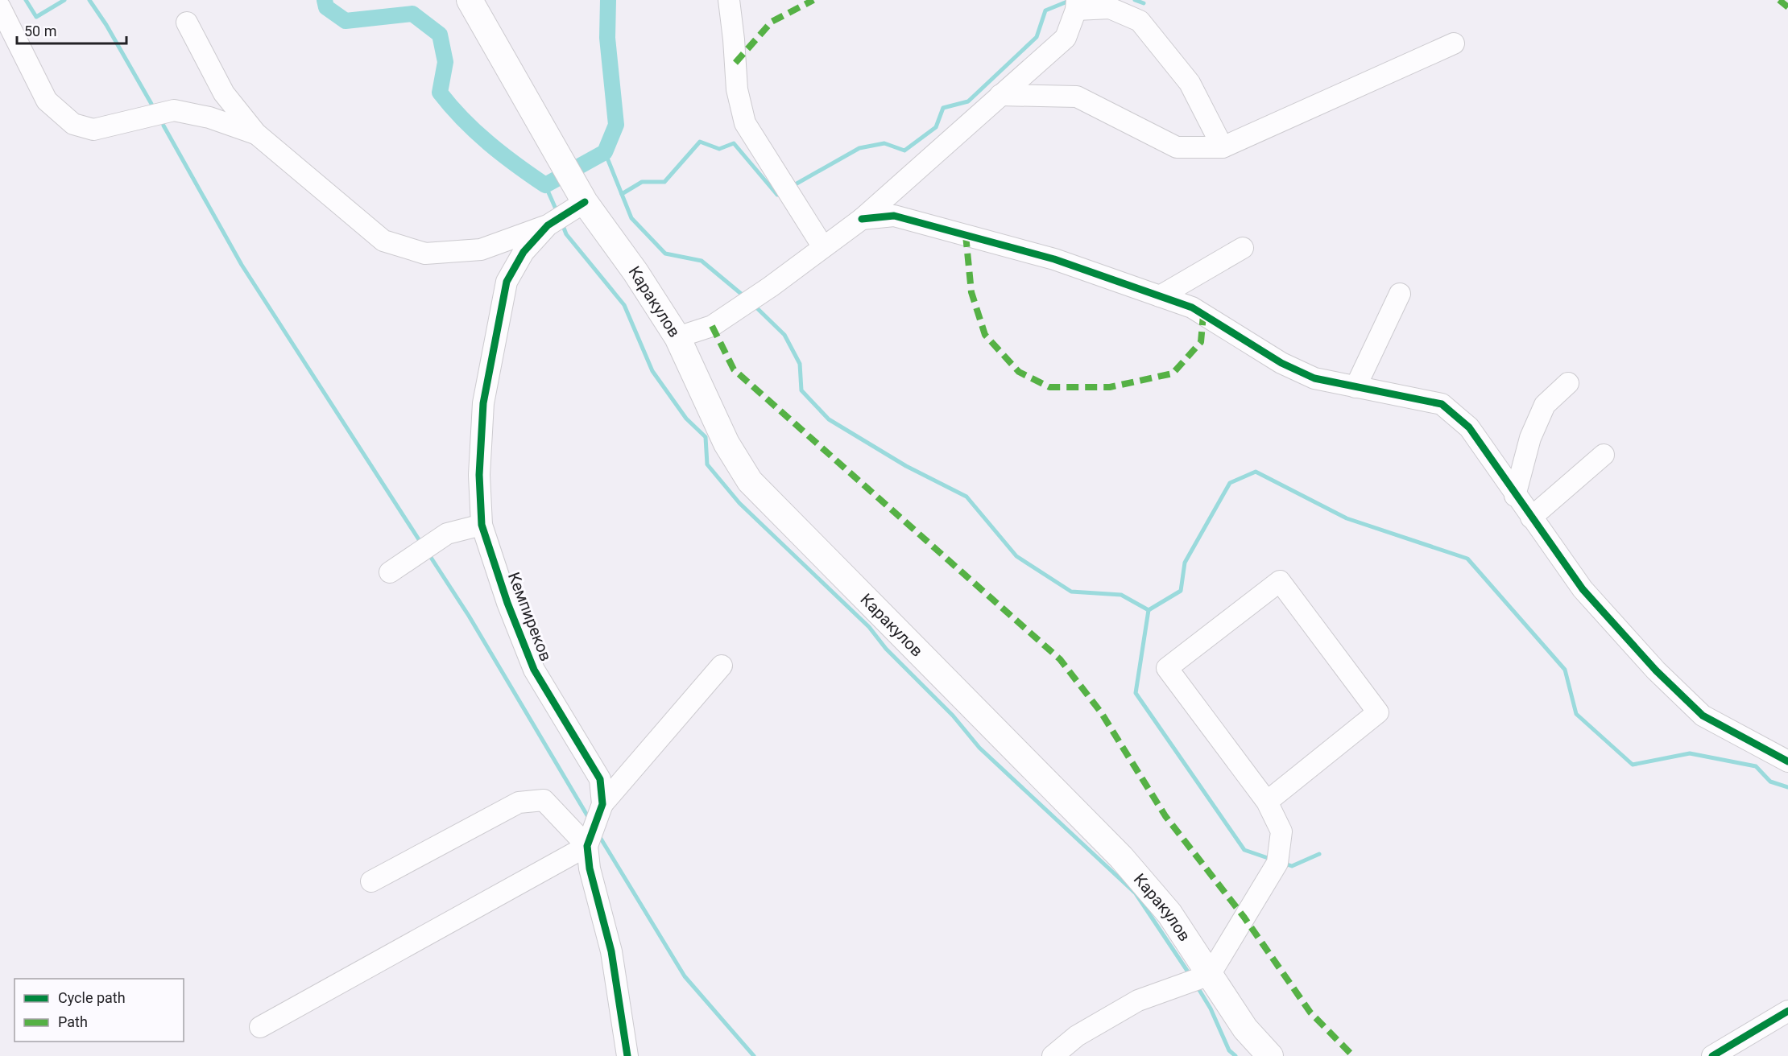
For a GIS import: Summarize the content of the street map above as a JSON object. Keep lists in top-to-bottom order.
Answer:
{
  "streets": {
    "main road": ["Каракулов"],
    "street": ["Кемпиреков"]
  },
  "crossings": [
    ["Каракулов", "Кемпиреков"]
  ],
  "legend": ["Cycle path", "Path"],
  "scale_bar": "50 m"
}
